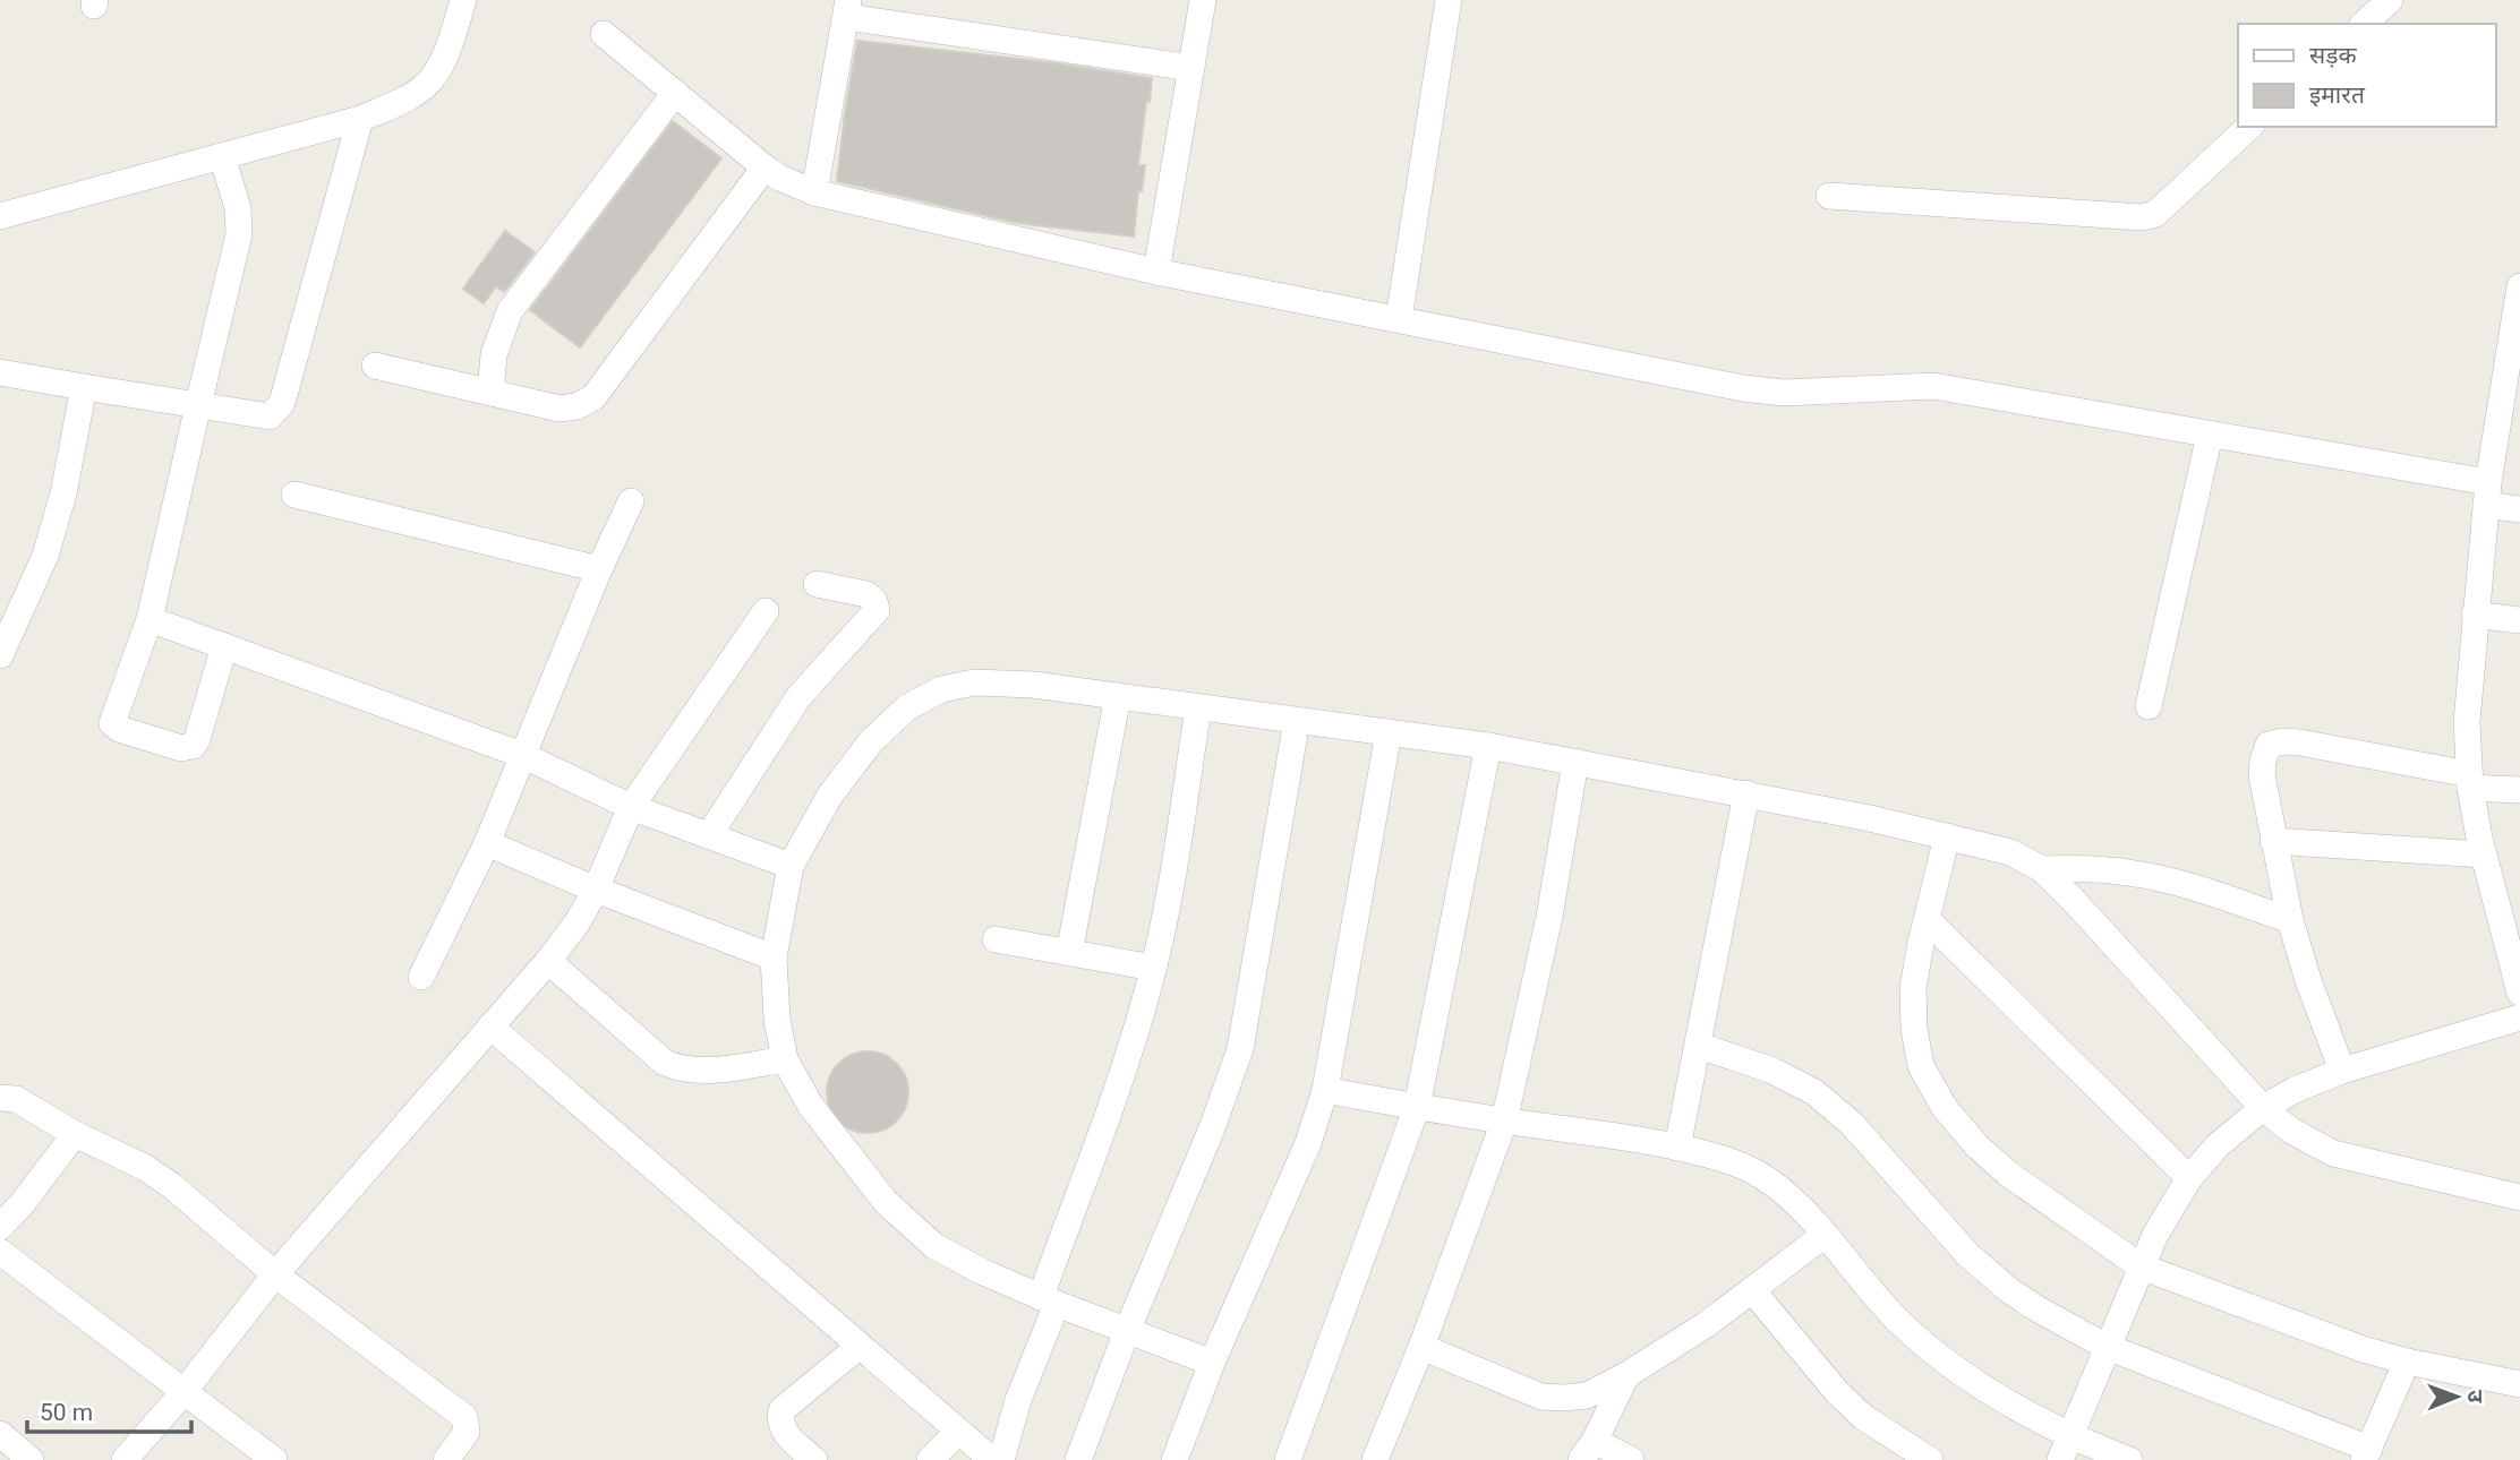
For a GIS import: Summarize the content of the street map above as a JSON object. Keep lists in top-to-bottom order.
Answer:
{
  "legend": ["सड़क", "इमारत"],
  "scale_bar": "50 m",
  "north": "right"
}
